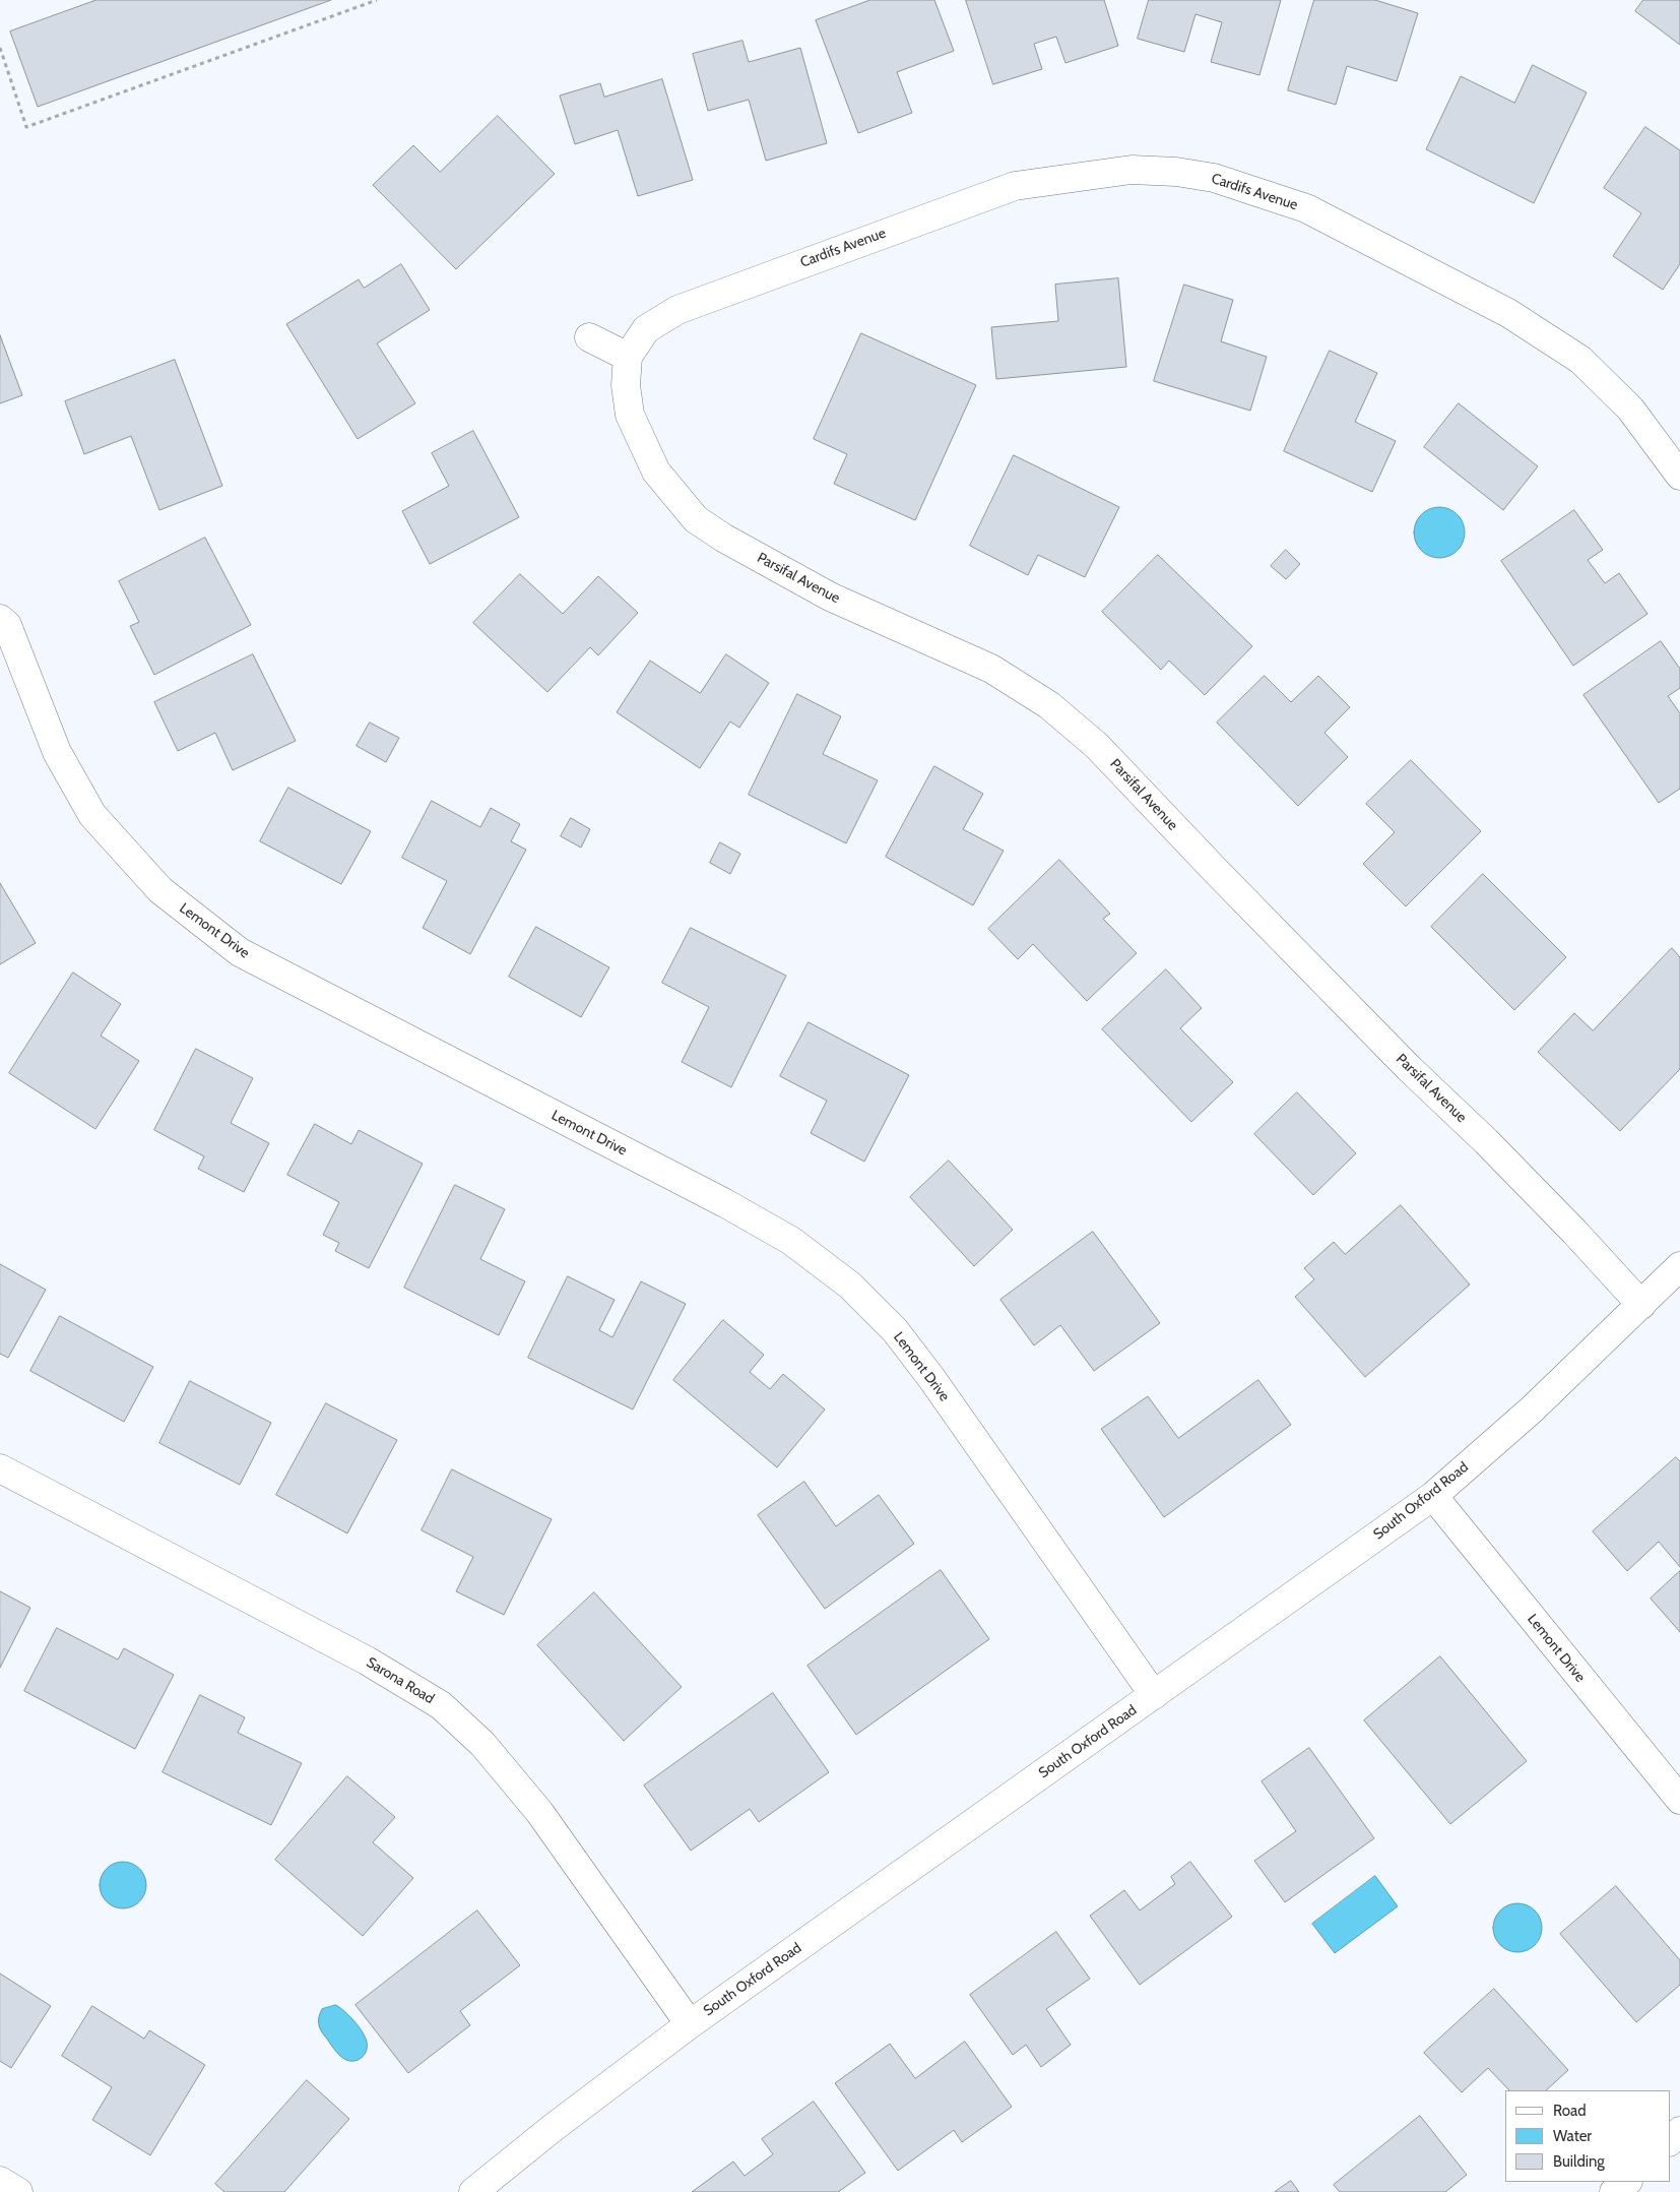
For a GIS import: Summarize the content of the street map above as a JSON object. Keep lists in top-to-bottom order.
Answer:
{
  "streets": {
    "street": [
      "Cardifs Avenue",
      "Parsifal Avenue",
      "Lemont Drive",
      "South Oxford Road",
      "Sarona Road"
    ]
  },
  "crossings": [
    ["Cardifs Avenue", "Parsifal Avenue"],
    ["Parsifal Avenue", "South Oxford Road"],
    ["Lemont Drive", "South Oxford Road"],
    ["South Oxford Road", "Sarona Road"]
  ],
  "legend": ["Road", "Water", "Building"]
}
